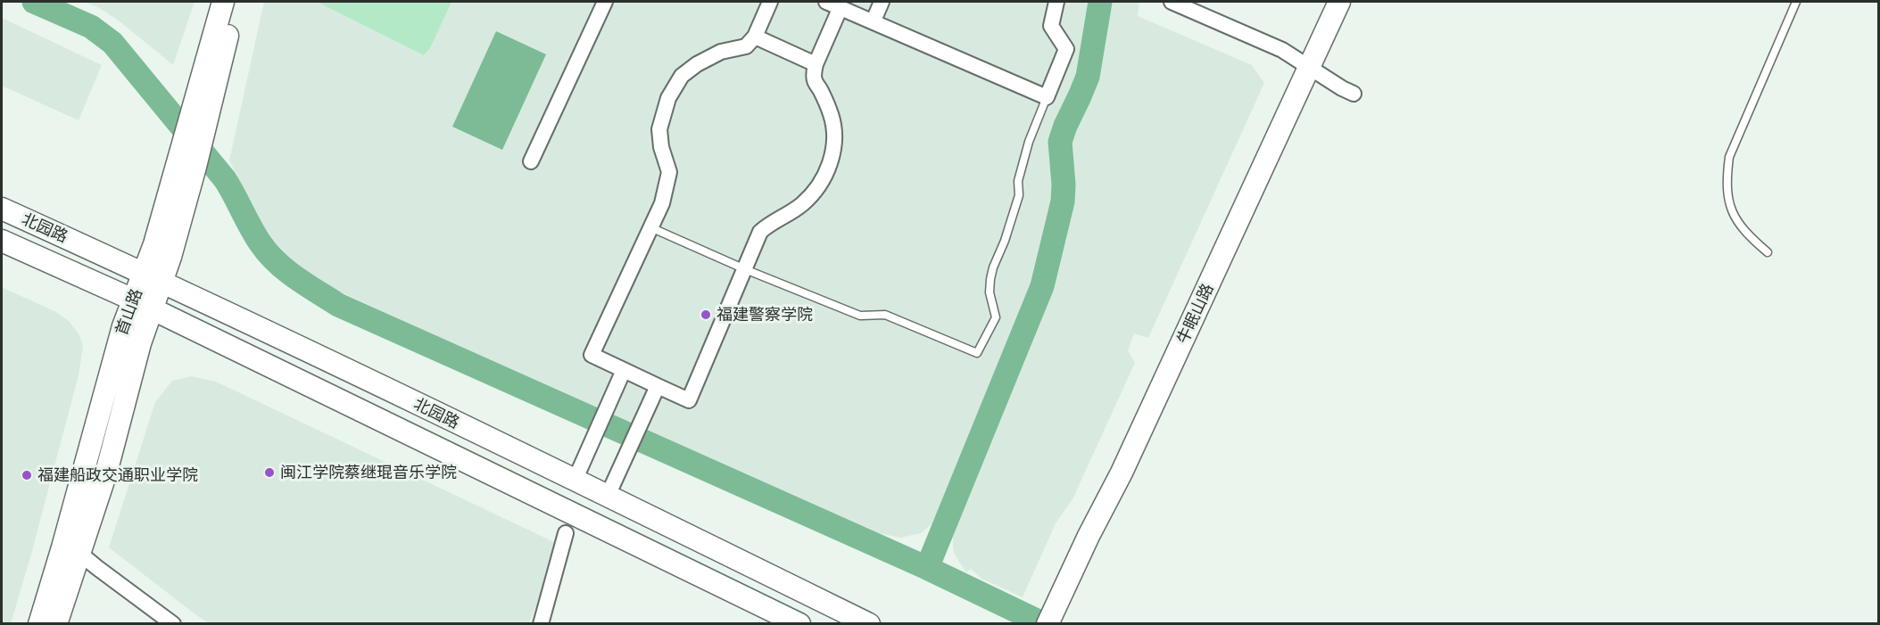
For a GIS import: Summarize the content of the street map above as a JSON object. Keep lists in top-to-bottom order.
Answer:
{
  "streets": {
    "main road": ["北园路", "首山路", "牛眠山路"]
  },
  "crossings": [
    ["北园路", "首山路"]
  ],
  "places": ["福建警察学院", "闽江学院蔡继琨音乐学院", "福建船政交通职业学院"]
}
